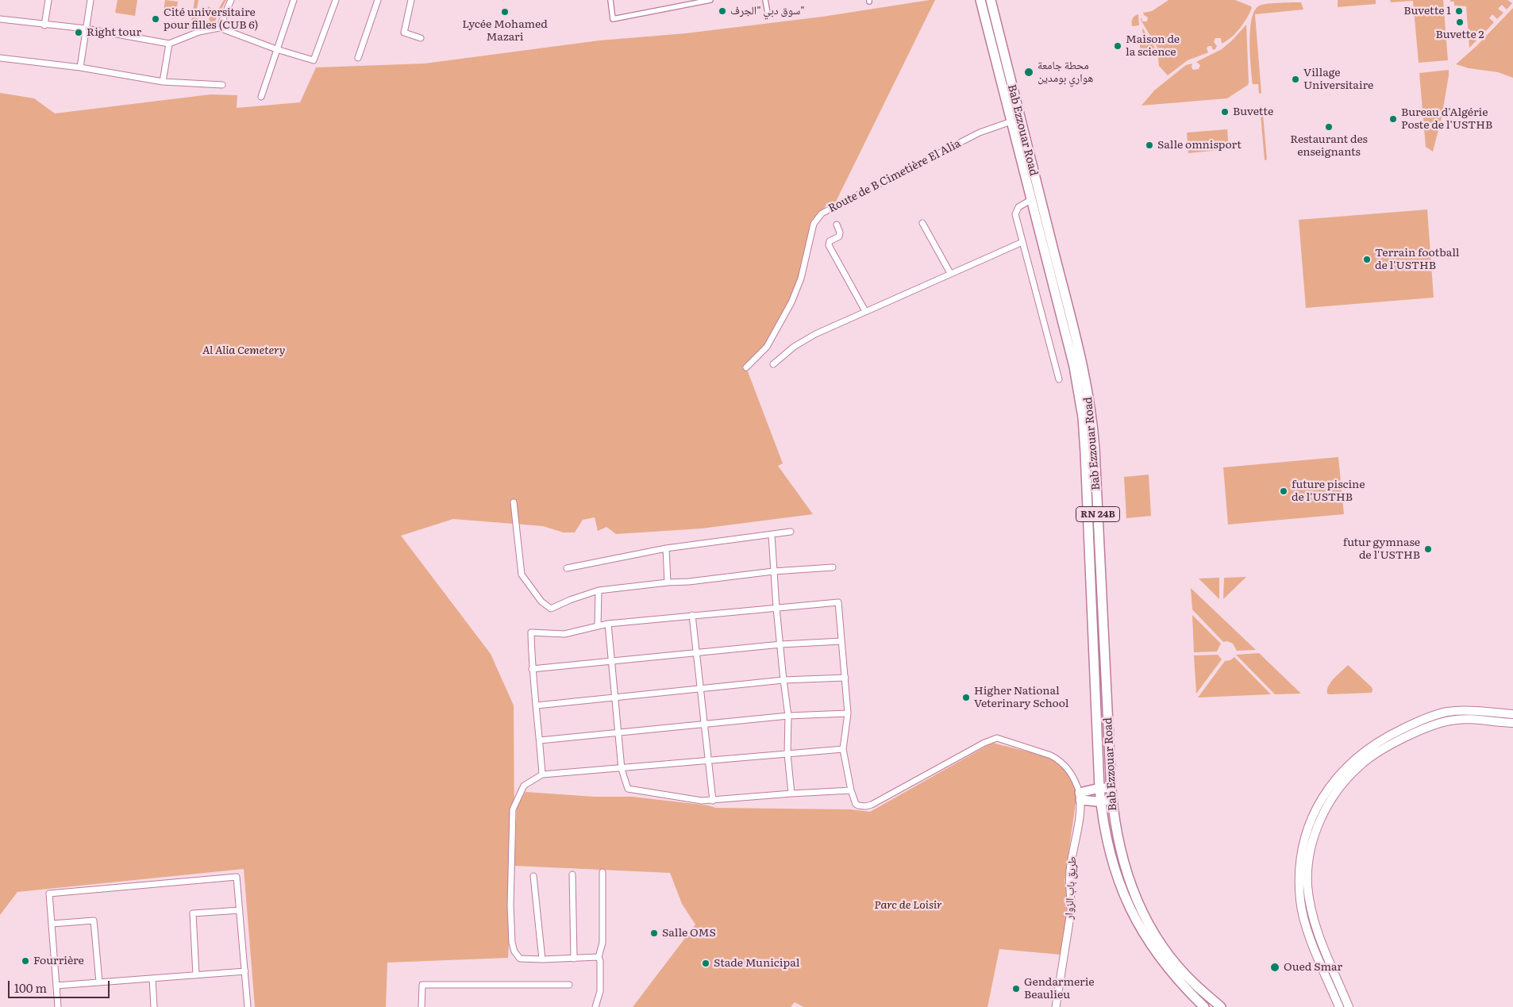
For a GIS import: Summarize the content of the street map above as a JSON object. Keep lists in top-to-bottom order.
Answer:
{
  "streets": {
    "main road": ["Bab Ezzouar Road", "RN 24B"],
    "street": ["Route de B Cimetière El Alia", "طريق باب الزوار"]
  },
  "crossings": [
    ["Bab Ezzouar Road", "Route de B Cimetière El Alia"]
  ],
  "parks": ["Al Alia Cemetery", "Parc de Loisir"],
  "places": [
    "سوق دبي \"الجرف\"",
    "Buvette 1",
    "Lycée Mohamed Mazari",
    "Cité universitaire pour filles (CUB 6)",
    "Buvette 2",
    "Right tour",
    "Maison de la science",
    "محطة جامعة هواري بومدين",
    "Village Universitaire",
    "Buvette",
    "Bureau d'Algérie Poste de l'USTHB",
    "Restaurant des enseignants",
    "Salle omnisport",
    "Terrain football de l'USTHB",
    "future piscine de l'USTHB",
    "futur gymnase de l'USTHB",
    "Higher National Veterinary School",
    "Salle OMS",
    "Fourrière",
    "Stade Municipal",
    "Oued Smar",
    "Gendarmerie Beaulieu"
  ],
  "scale_bar": "100 m"
}
